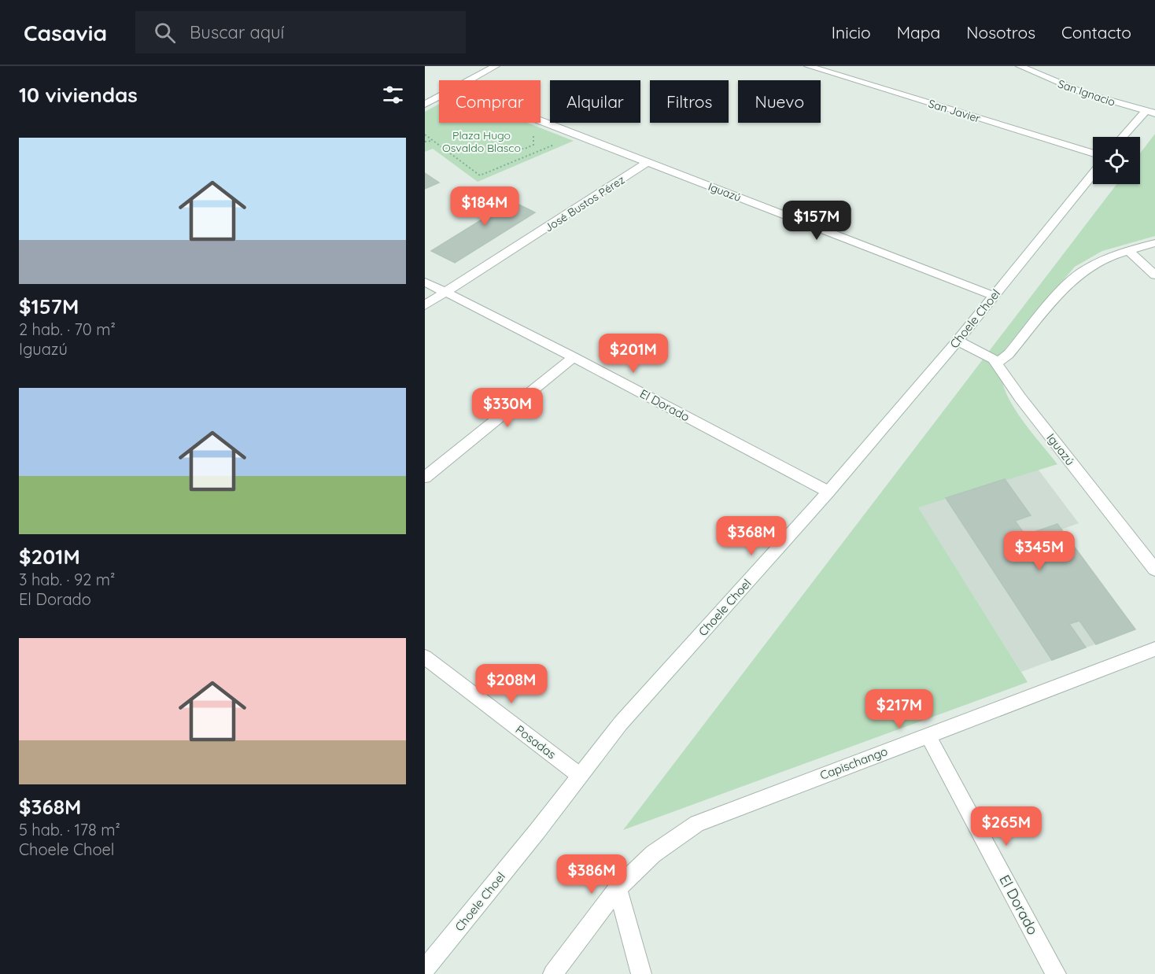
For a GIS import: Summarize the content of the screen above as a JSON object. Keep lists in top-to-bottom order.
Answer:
{
  "streets": {
    "street": [
      "San Ignacio",
      "San Javier",
      "Iguazú",
      "José Bustos Pérez",
      "Choele Choel",
      "El Dorado",
      "Posadas",
      "Capischango"
    ]
  },
  "crossings": [
    ["Iguazú", "José Bustos Pérez"],
    ["Iguazú", "Choele Choel"],
    ["José Bustos Pérez", "El Dorado"],
    ["Choele Choel", "El Dorado"],
    ["Choele Choel", "Posadas"],
    ["El Dorado", "Capischango"]
  ],
  "parks": ["Plaza Hugo Osvaldo Blasco"],
  "page": {
    "header": "Casavia",
    "search": "Buscar aquí",
    "nav": [
      "Inicio",
      "Mapa",
      "Nosotros",
      "Contacto"
    ],
    "heading": "10 viviendas",
    "chip": [
      "Comprar",
      "Alquilar",
      "Filtros",
      "Nuevo"
    ],
    "list": [
      {
        "name": "$157M",
        "note": "2 hab. · 70 m² · Iguazú"
      },
      {
        "name": "$201M",
        "note": "3 hab. · 92 m² · El Dorado"
      },
      {
        "name": "$368M",
        "note": "5 hab. · 178 m² · Choele Choel"
      }
    ],
    "price": [
      "$184M",
      "$157M",
      "$201M",
      "$330M",
      "$368M",
      "$345M",
      "$208M",
      "$217M",
      "$265M",
      "$386M"
    ]
  }
}
